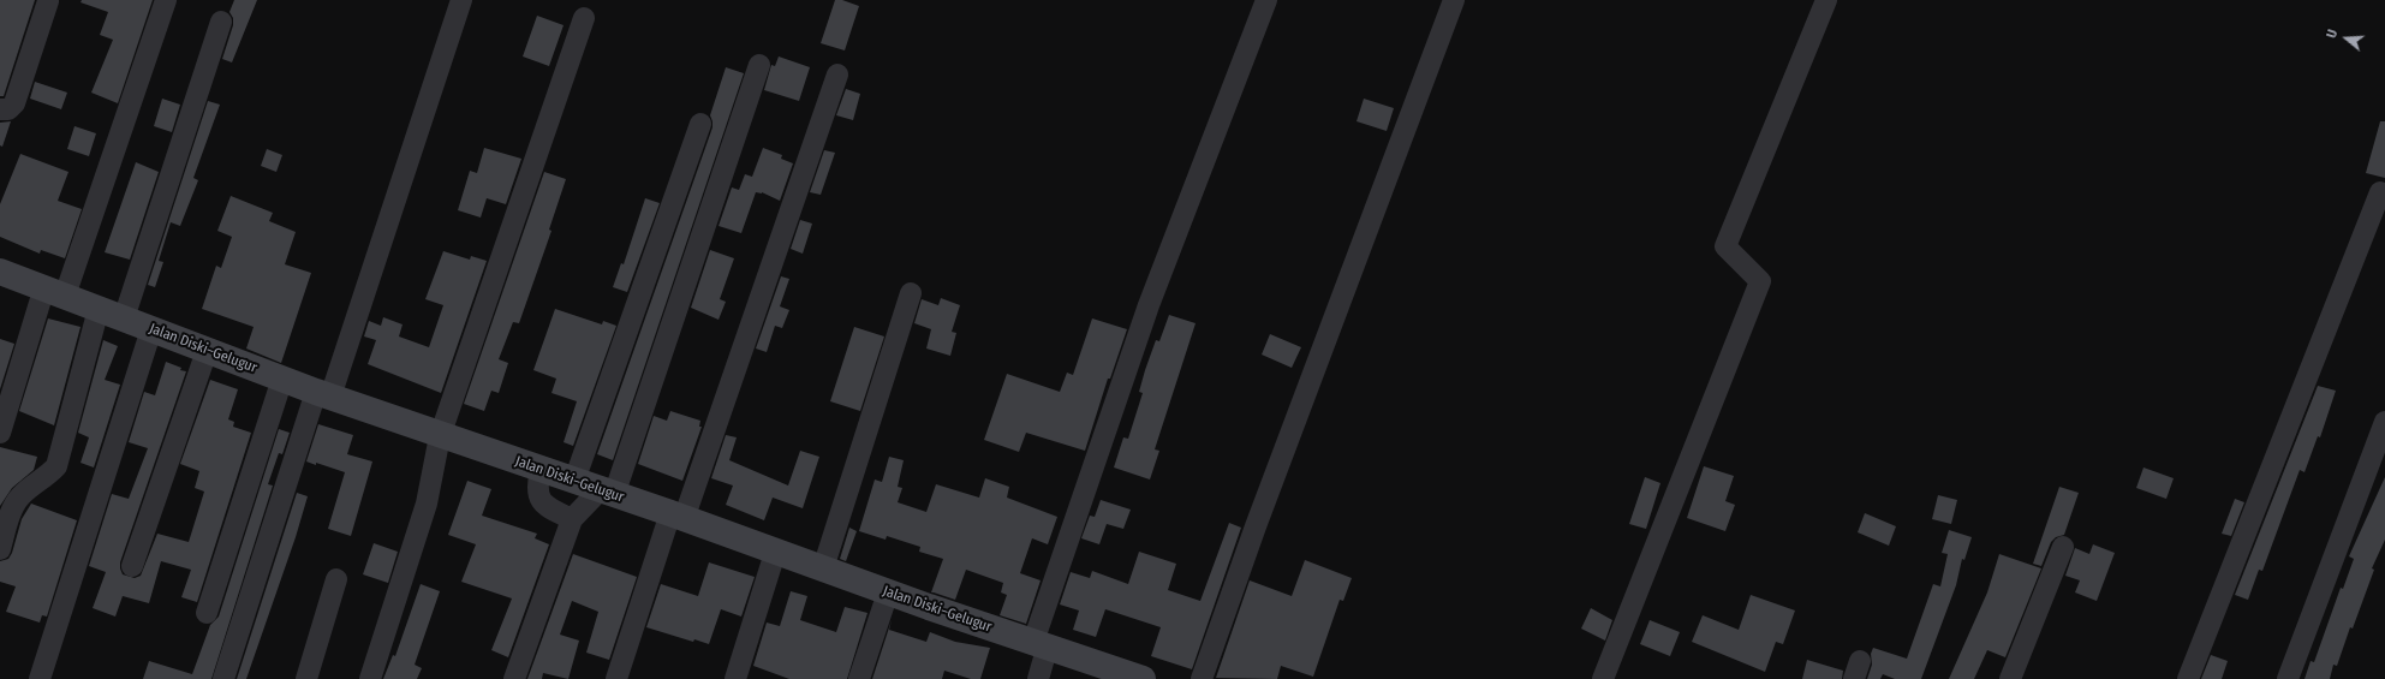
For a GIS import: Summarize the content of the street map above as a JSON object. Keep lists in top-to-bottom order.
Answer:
{
  "streets": {
    "main road": ["Jalan Diski–Gelugur"]
  },
  "north": "left"
}
